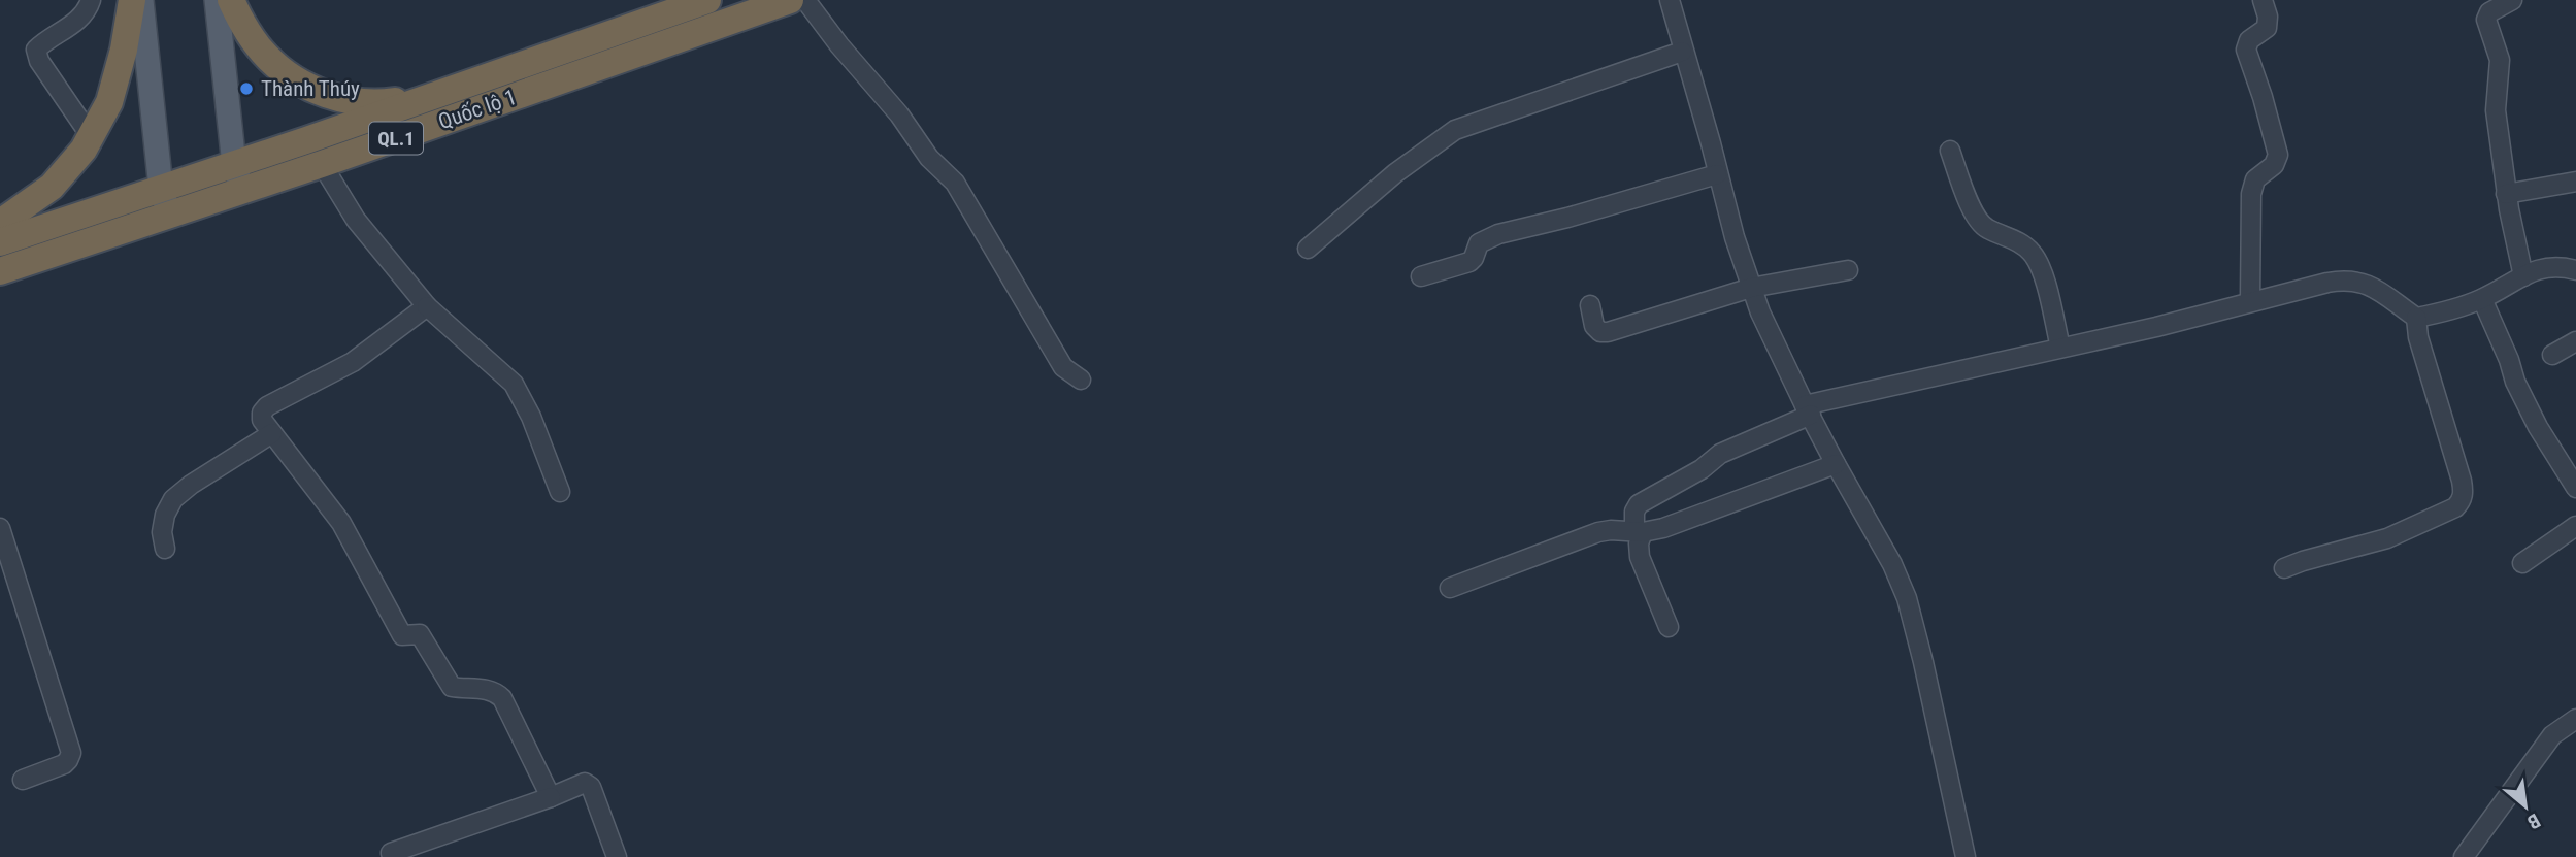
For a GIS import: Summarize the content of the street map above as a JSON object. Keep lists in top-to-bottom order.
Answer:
{
  "streets": {
    "highway": ["Quốc lộ 1", "QL.1"]
  },
  "places": ["Thành Thúy"],
  "north": "bottom right"
}
